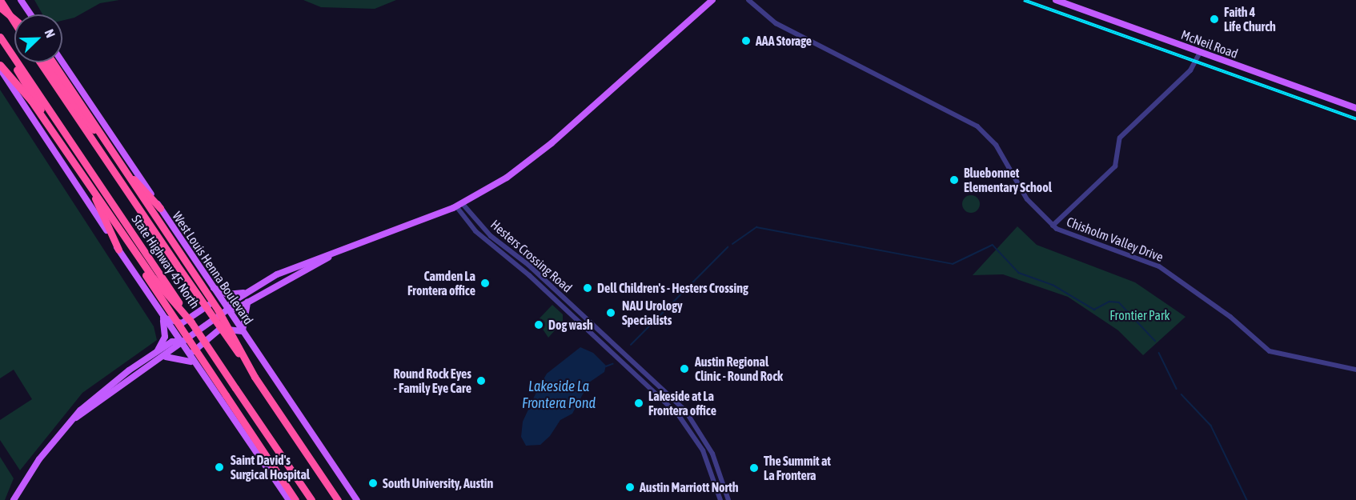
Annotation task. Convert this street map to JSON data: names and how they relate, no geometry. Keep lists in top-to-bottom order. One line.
{"streets":{"highway":["State Highway 45 North"],"main road":["McNeil Road","West Louis Henna Boulevard"],"street":["Chisholm Valley Drive","Hesters Crossing Road"]},"water":["Lakeside La Frontera Pond"],"parks":["Frontier Park"],"places":["Faith 4 Life Church","AAA Storage","Bluebonnet Elementary School","Camden La Frontera office","Dell Children's - Hesters Crossing","NAU Urology Specialists","Dog wash","Austin Regional Clinic - Round Rock","Round Rock Eyes - Family Eye Care","Lakeside at La Frontera office","Saint David's Surgical Hospital","The Summit at La Frontera","South University, Austin","Austin Marriott North"],"north":"top right"}
